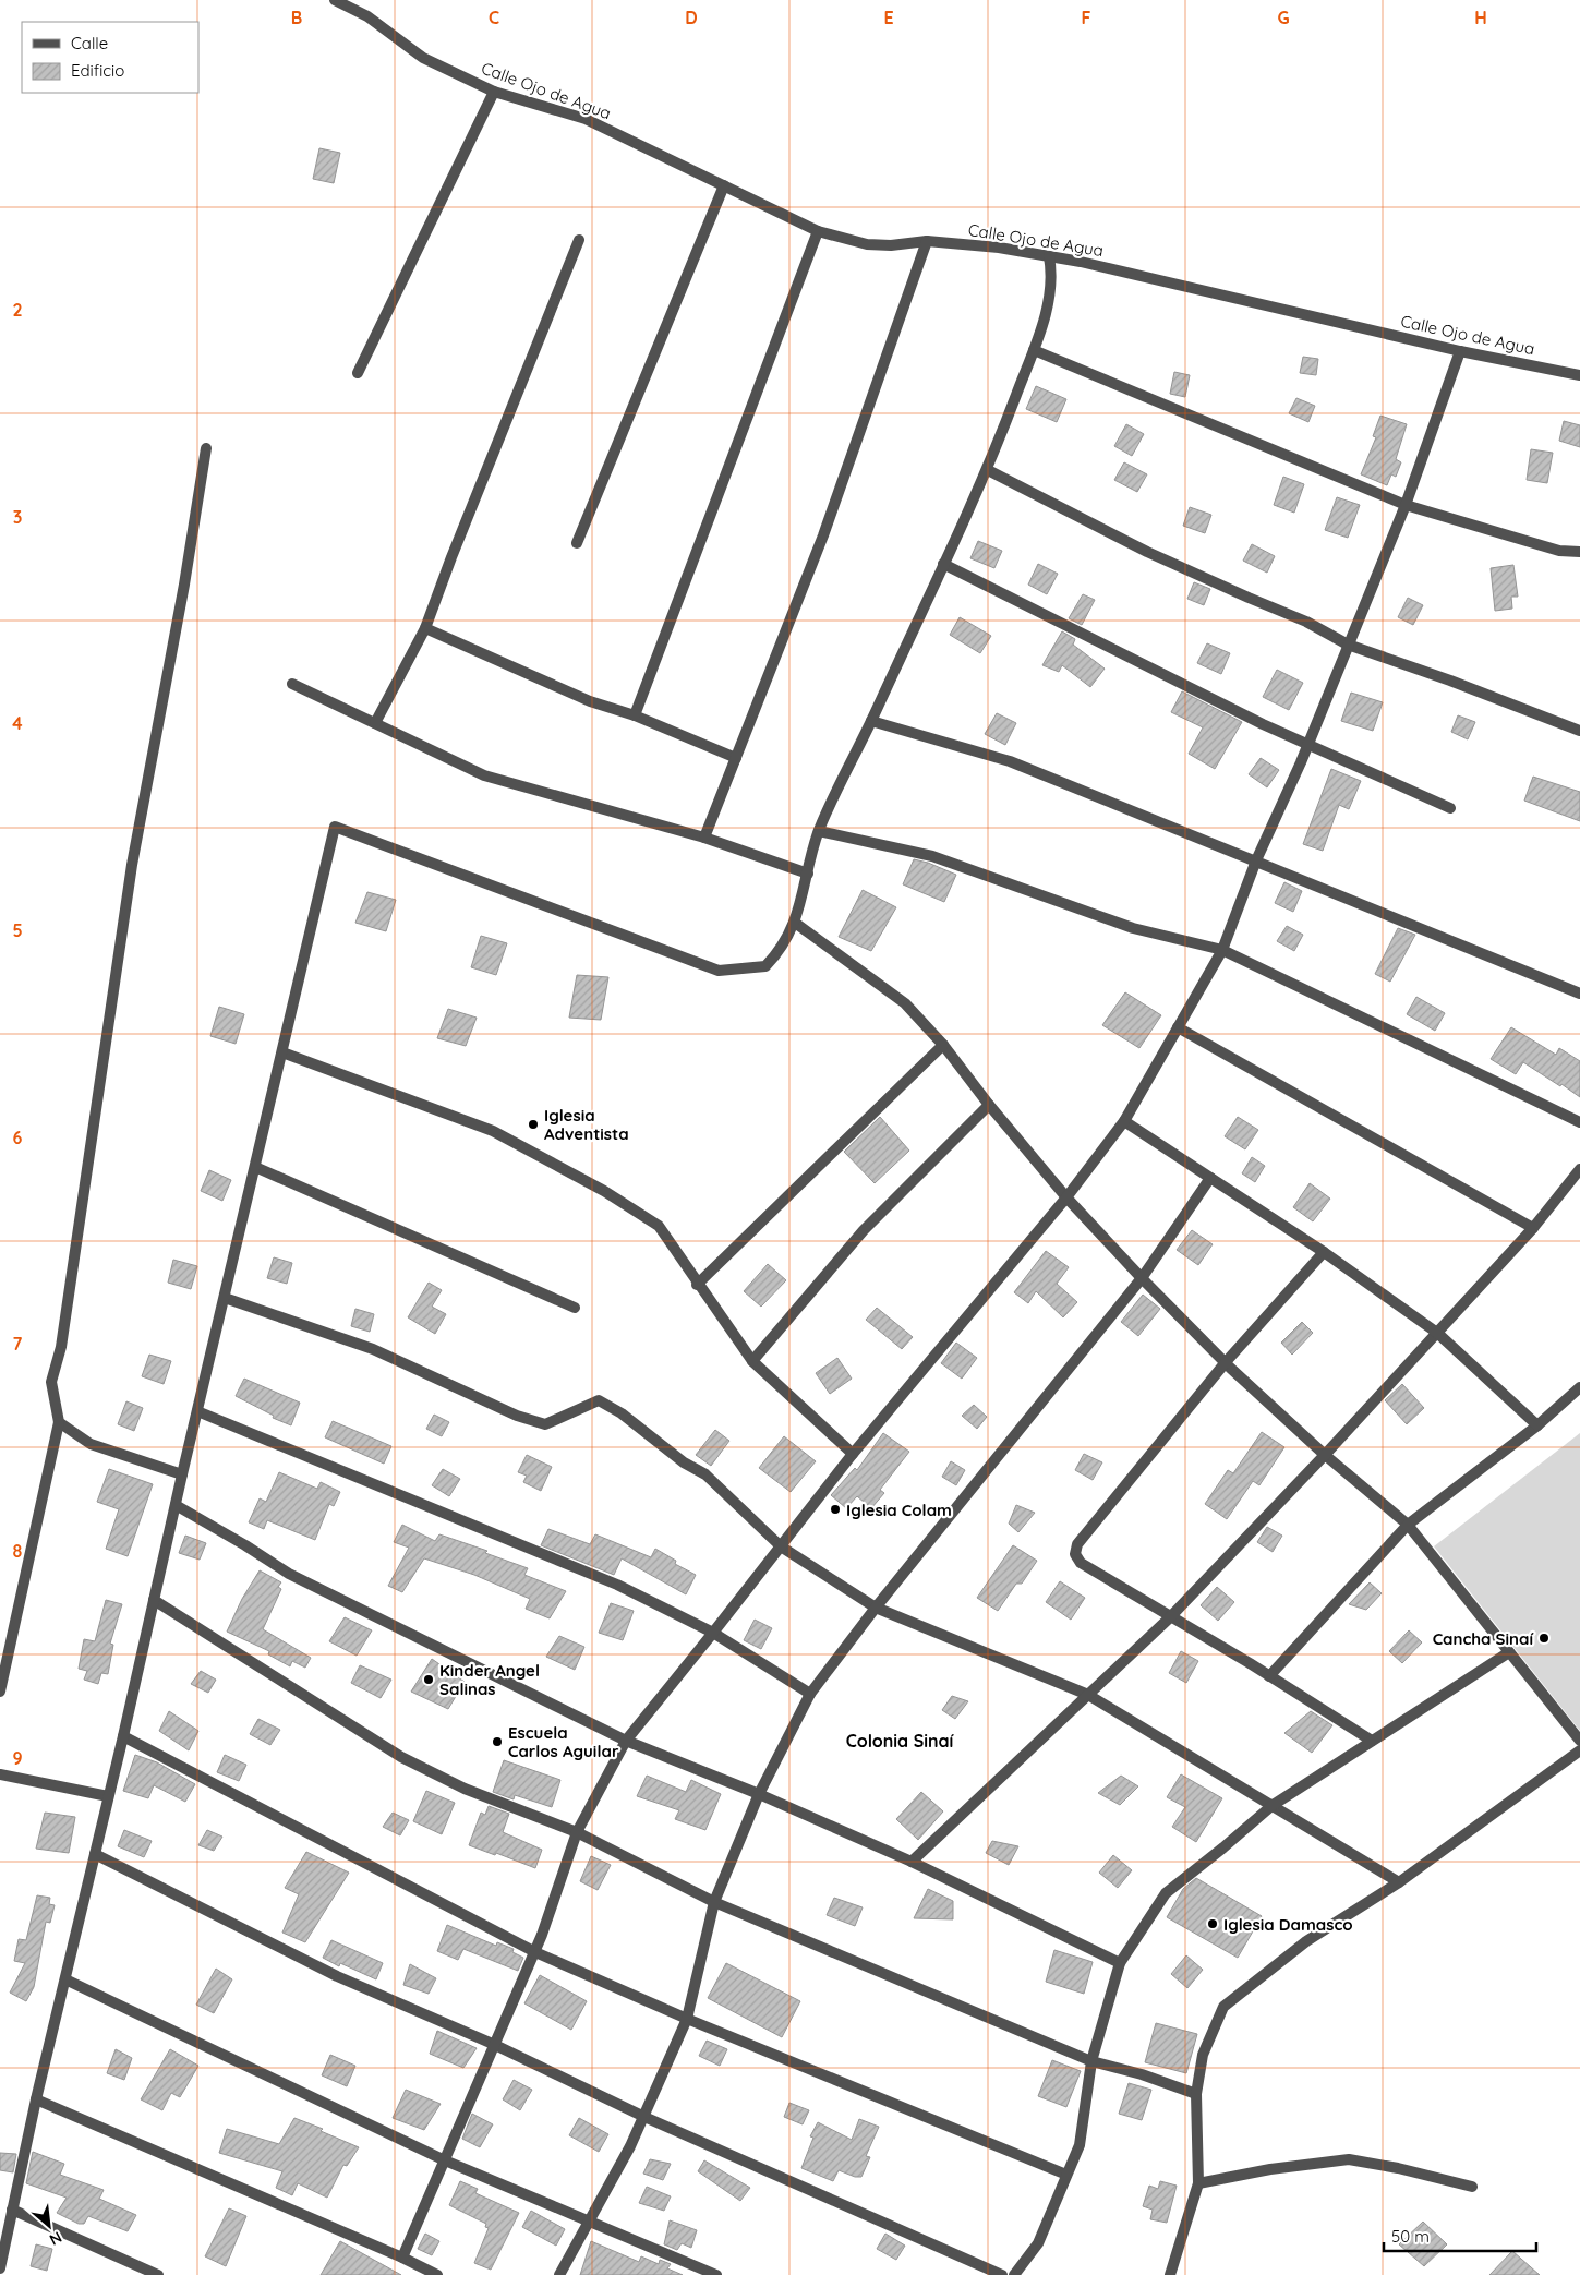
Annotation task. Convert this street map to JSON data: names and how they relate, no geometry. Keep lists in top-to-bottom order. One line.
{"streets":{"street":["Calle Ojo de Agua"]},"districts":["Colonia Sinaí"],"places":["Iglesia Adventista","Iglesia Colam","Cancha Sinaí","Kinder Angel Salinas","Escuela Carlos Aguilar","Iglesia Damasco"],"legend":["Calle","Edificio"],"scale_bar":"50 m","north":"bottom right","grid":{"columns":["B","C","D","E","F","G","H"],"rows":["2","3","4","5","6","7","8","9"]}}
